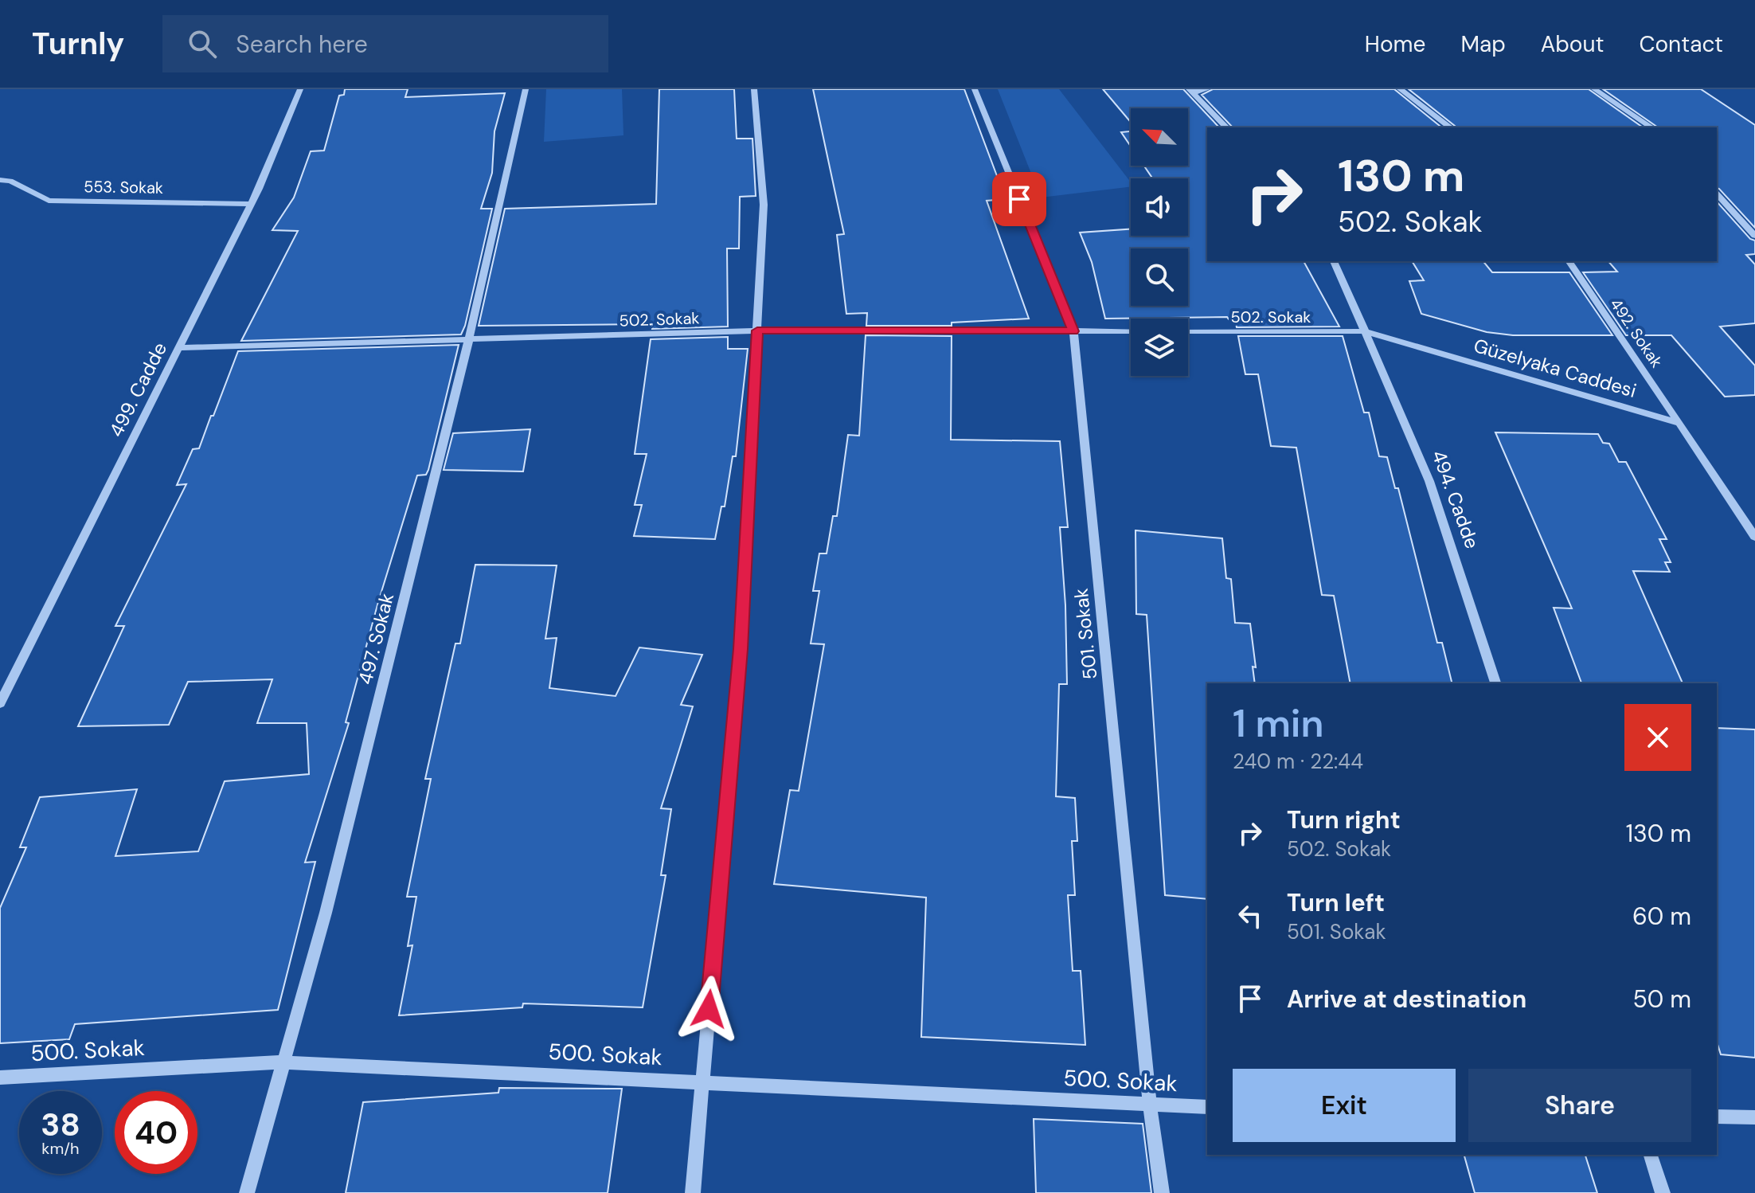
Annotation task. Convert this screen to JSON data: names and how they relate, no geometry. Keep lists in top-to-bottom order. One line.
{"streets":{"street":["553. Sokak","502. Sokak","492. Sokak","Güzelyaka Caddesi","499. Cadde","494. Cadde","501. Sokak","497. Sokak","500. Sokak"]},"crossings":[["553. Sokak","499. Cadde"],["502. Sokak","Güzelyaka Caddesi"],["502. Sokak","499. Cadde"],["502. Sokak","494. Cadde"],["502. Sokak","501. Sokak"],["502. Sokak","497. Sokak"],["492. Sokak","Güzelyaka Caddesi"],["Güzelyaka Caddesi","494. Cadde"],["501. Sokak","500. Sokak"],["497. Sokak","500. Sokak"]],"north":"top left","page":{"header":"Turnly","search":"Search here","nav":["Home","Map","About","Contact"],"turn":["130 m","502. Sokak"],"heading":["1 min","240 m · 22:44"],"list":[{"name":"Turn right","note":"502. Sokak","value":"130 m"},{"name":"Turn left","note":"501. Sokak","value":"60 m"},{"name":"Arrive at destination","value":"50 m"}],"buttons":["Exit","Share"],"speed":"38 km/h","limit":"40"}}
